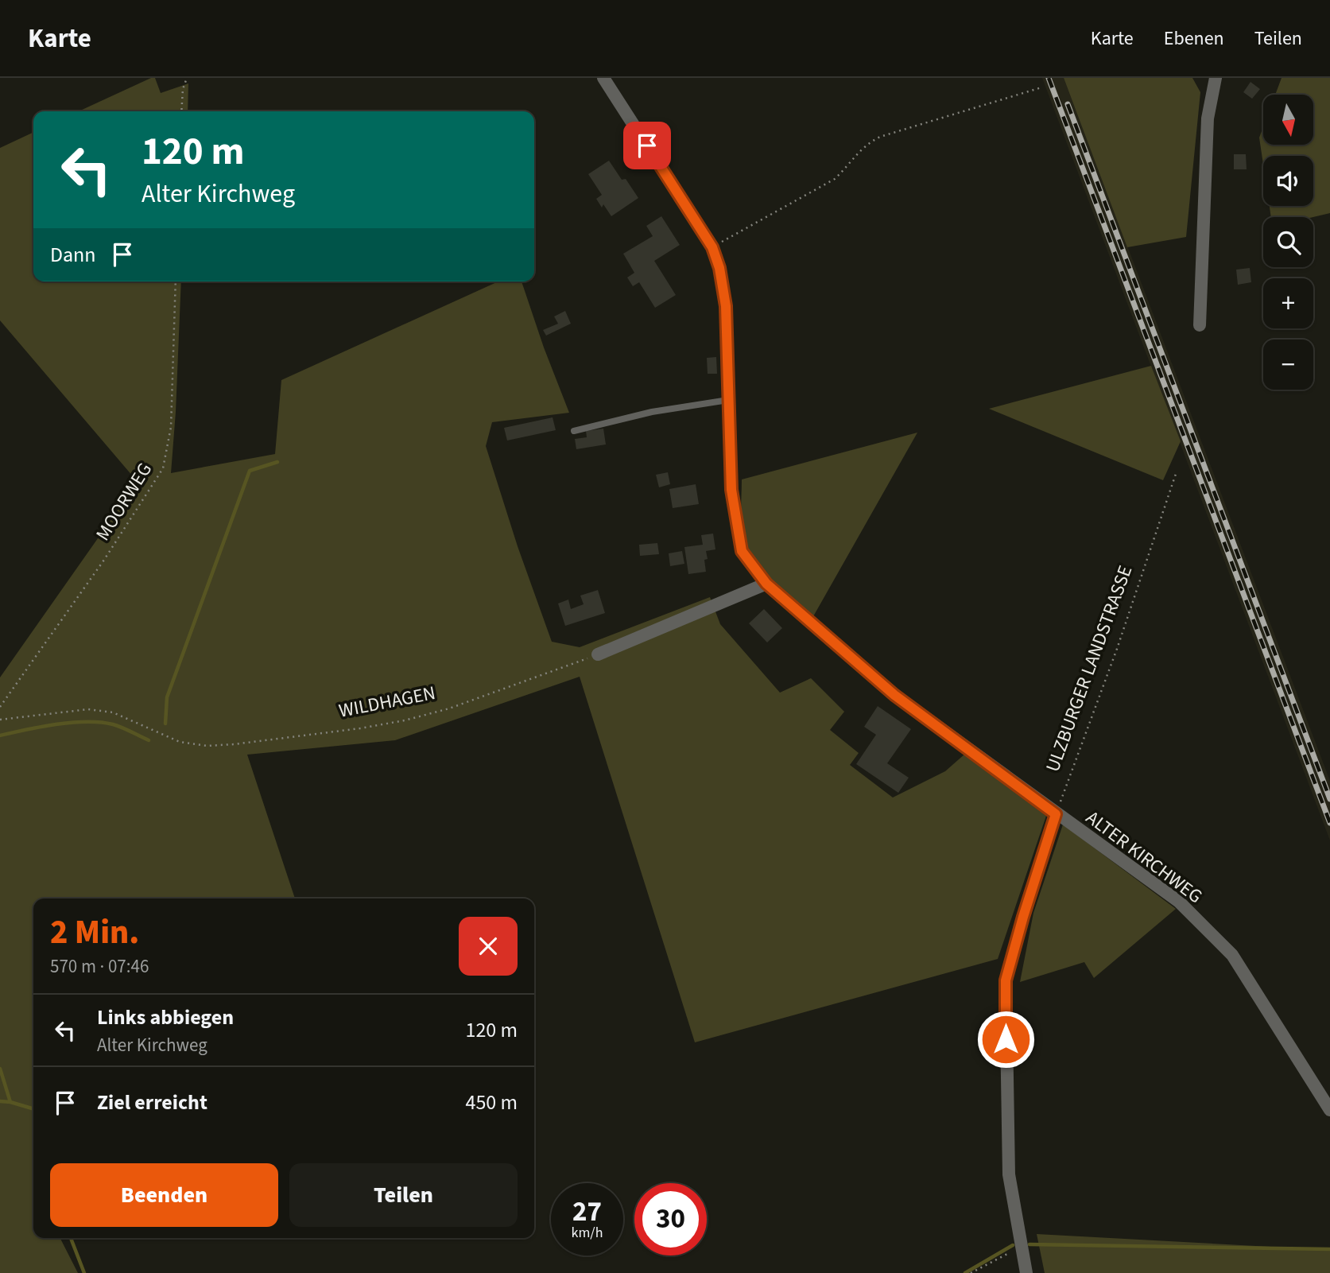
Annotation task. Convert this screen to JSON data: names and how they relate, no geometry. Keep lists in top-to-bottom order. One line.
{"streets":{"street":["ALTER KIRCHWEG"],"path":["MOORWEG","ULZBURGER LANDSTRASSE","WILDHAGEN"]},"crossings":[["ULZBURGER LANDSTRASSE","ALTER KIRCHWEG"]],"north":"bottom","page":{"header":"Karte","nav":["Karte","Ebenen","Teilen"],"map_buttons":["+","−"],"turn":["120 m","Alter Kirchweg"],"then":"Dann","heading":["2 Min.","570 m · 07:46"],"list":[{"name":"Links abbiegen","note":"Alter Kirchweg","value":"120 m"},{"name":"Ziel erreicht","value":"450 m"}],"buttons":["Beenden","Teilen"],"speed":"27 km/h","limit":"30"}}
